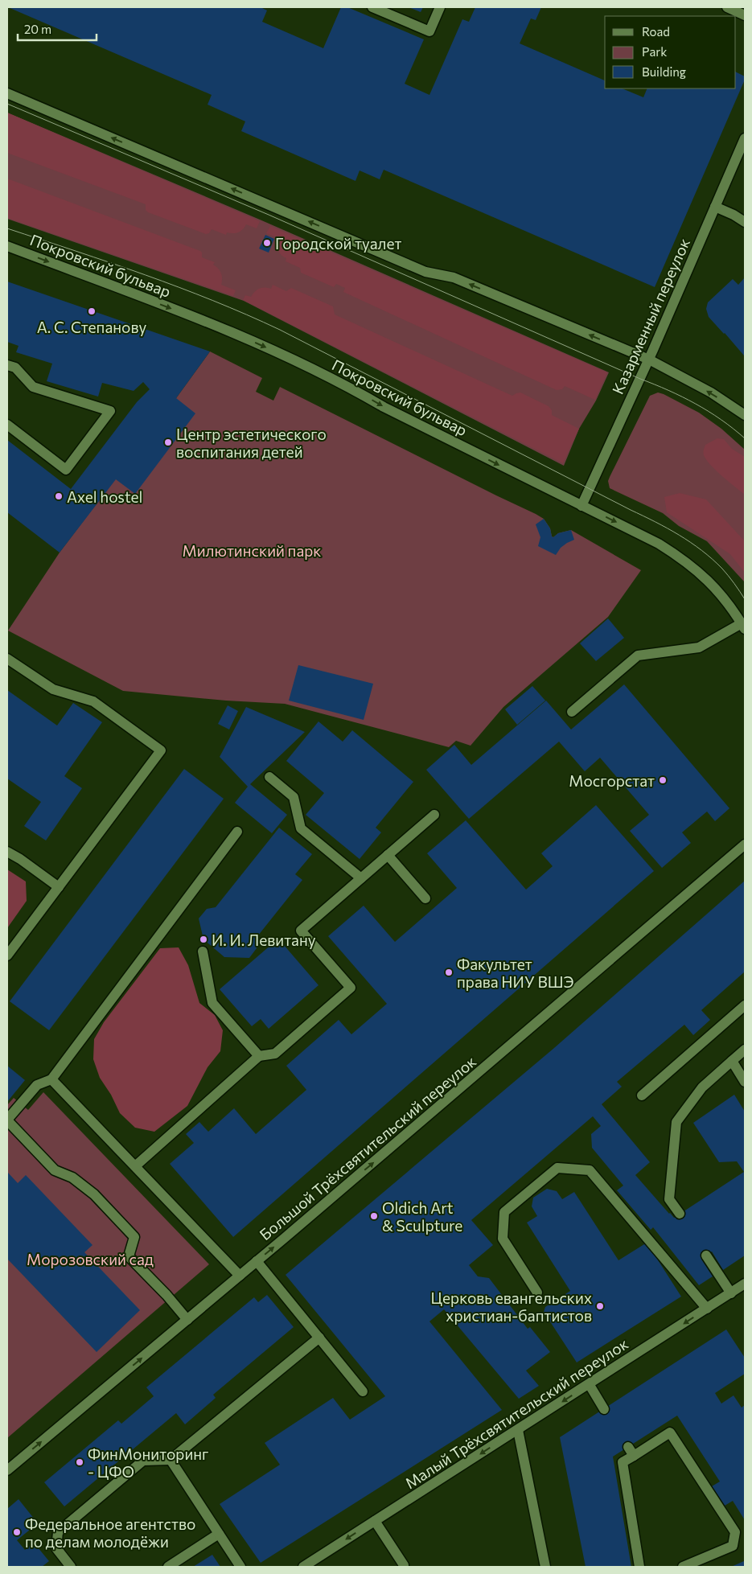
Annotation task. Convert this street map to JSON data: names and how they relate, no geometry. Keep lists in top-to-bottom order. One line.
{"streets":{"street":["Покровский бульвар","Казарменный переулок","Большой Трёхсвятительский переулок","Малый Трёхсвятительский переулок"]},"crossings":[["Покровский бульвар","Казарменный переулок"]],"one_way":["Покровский бульвар","Большой Трёхсвятительский переулок","Малый Трёхсвятительский переулок"],"parks":["Милютинский парк","Морозовский сад"],"places":["Городской туалет","А. С. Степанову","Центр эстетического воспитания детей","Axel hostel","Мосгорстат","И. И. Левитану","Факультет права НИУ ВШЭ","Oldich Art & Sculpture","Церковь евангельских христиан-баптистов","ФинМониторинг - ЦФО","Федеральное агентство по делам молодёжи"],"legend":["Road","Park","Building"],"scale_bar":"20 m"}
